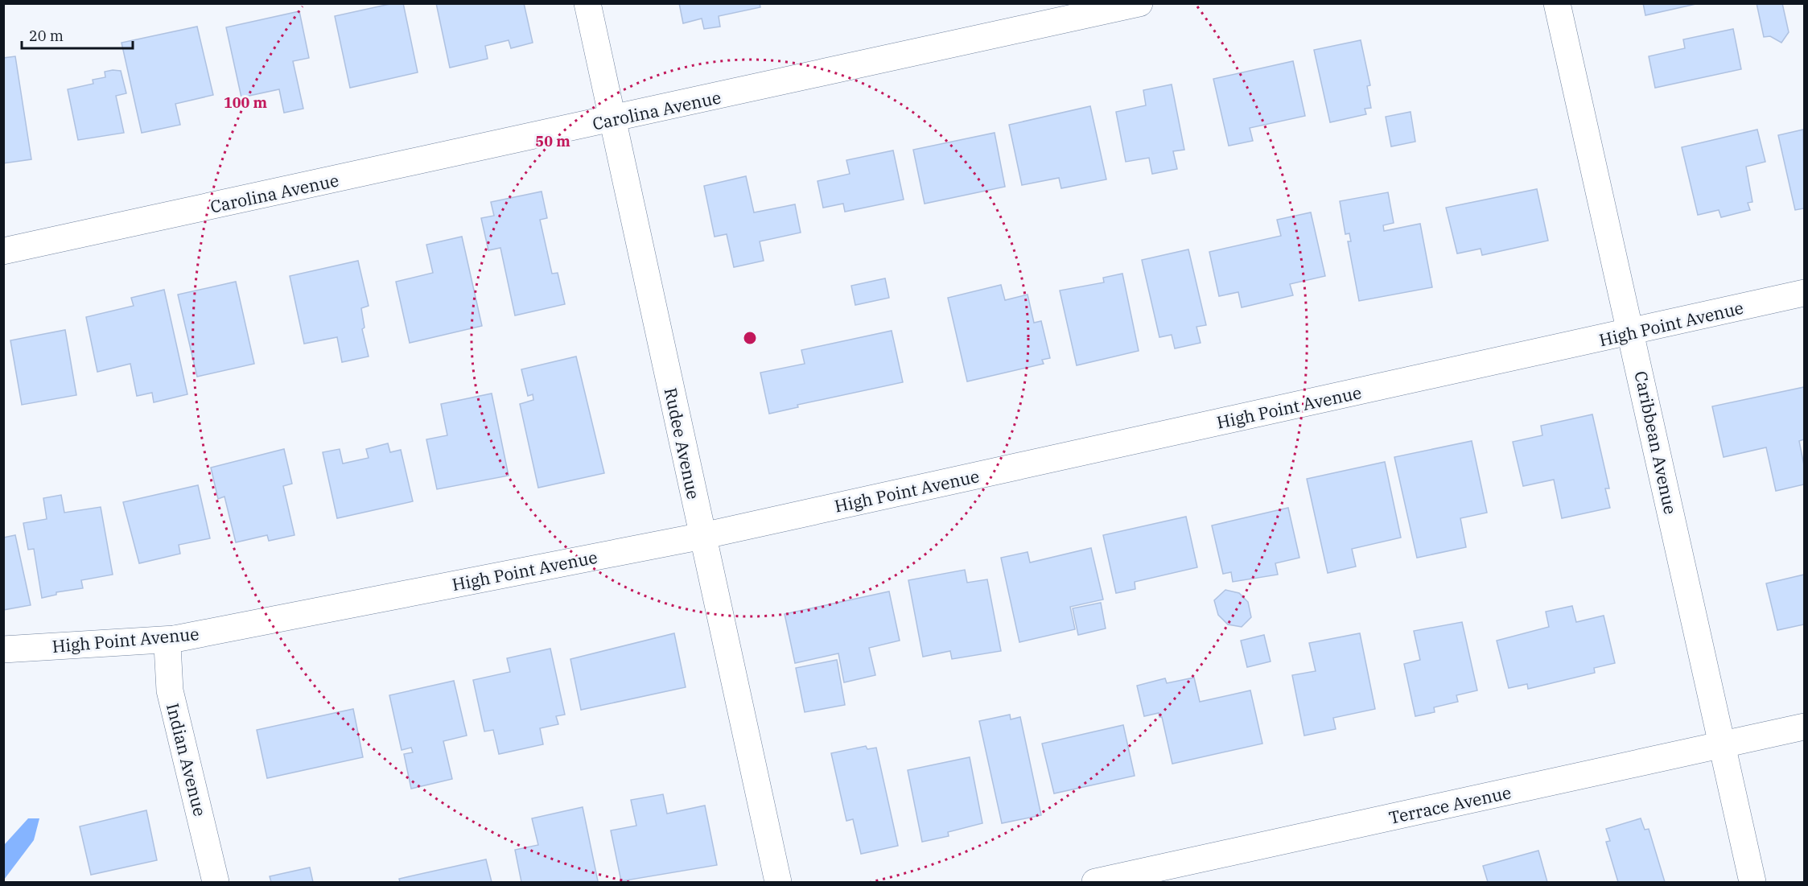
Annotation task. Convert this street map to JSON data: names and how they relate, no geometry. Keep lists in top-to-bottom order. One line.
{"streets":{"street":["Carolina Avenue","High Point Avenue","Caribbean Avenue","Rudee Avenue","Indian Avenue","Terrace Avenue"]},"crossings":[["Carolina Avenue","Rudee Avenue"],["High Point Avenue","Caribbean Avenue"],["High Point Avenue","Rudee Avenue"],["High Point Avenue","Indian Avenue"],["Caribbean Avenue","Terrace Avenue"]],"scale_bar":"20 m","rings":["100 m","50 m"]}
